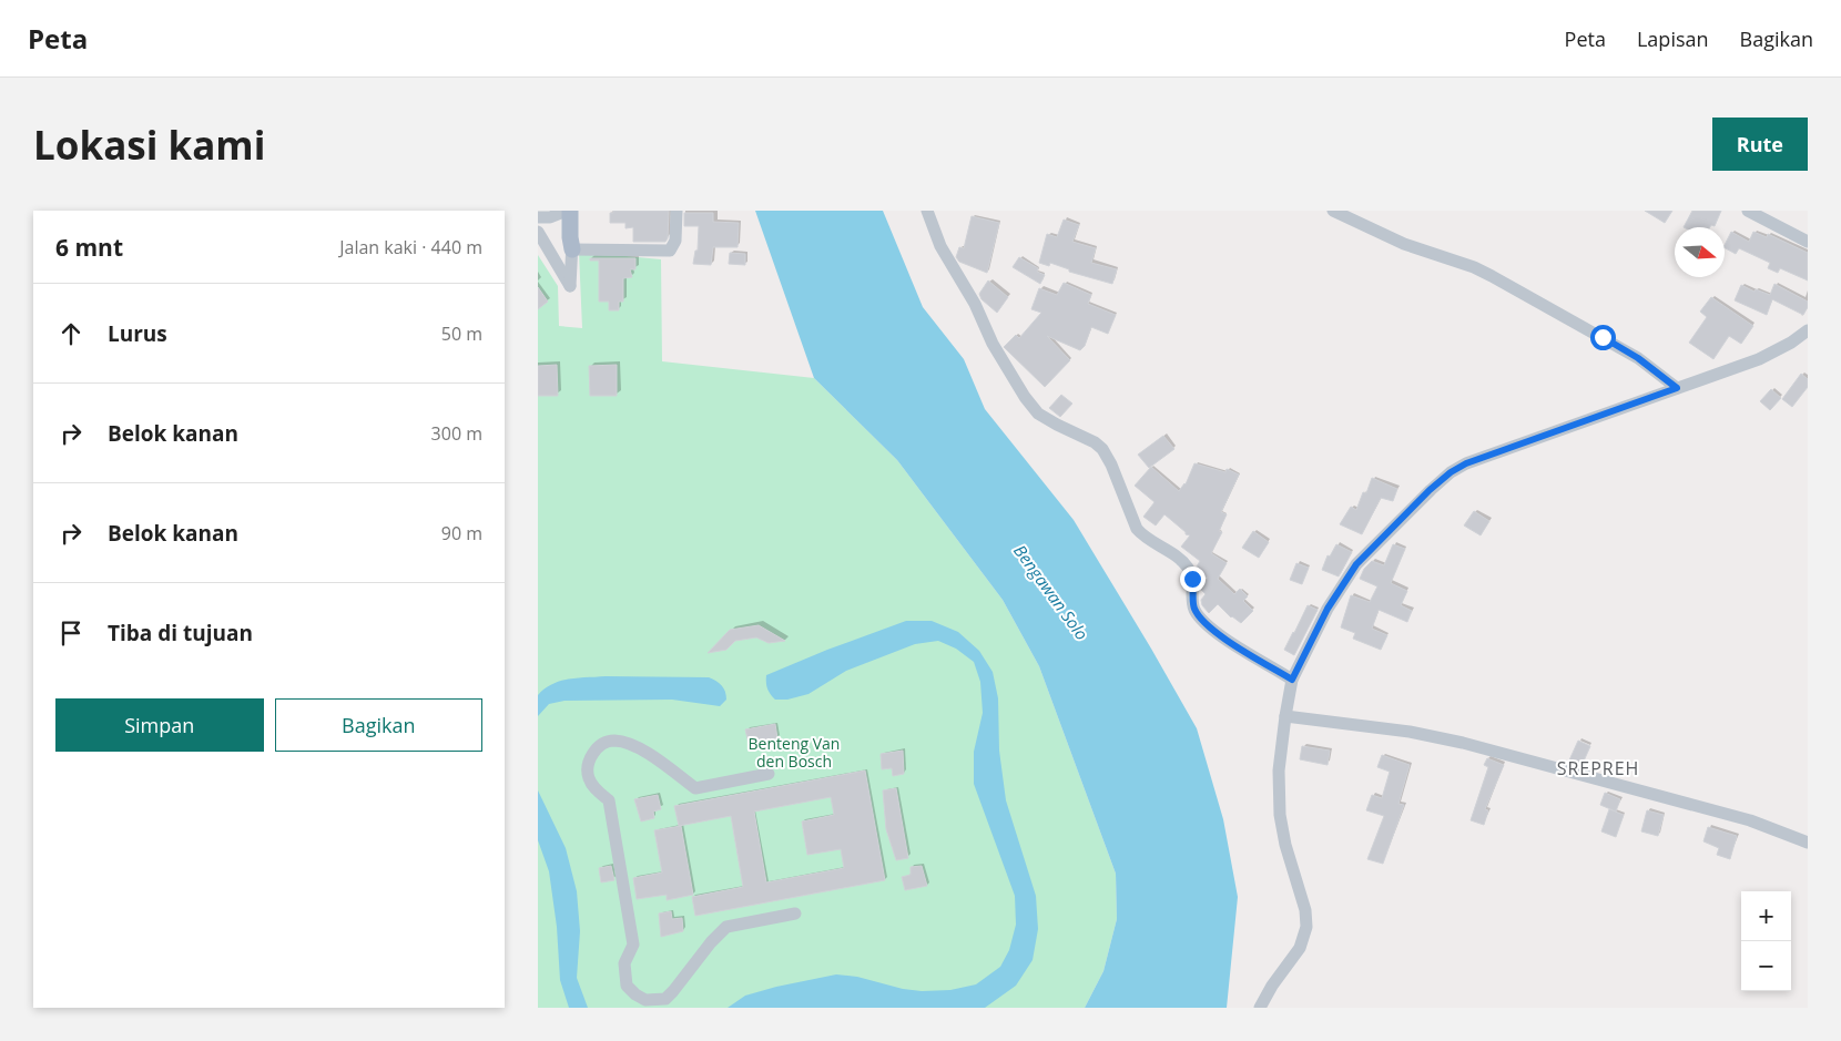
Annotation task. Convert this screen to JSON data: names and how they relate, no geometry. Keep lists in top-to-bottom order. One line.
{"districts":["SREPREH"],"water":["Bengawan Solo"],"parks":["Benteng Van den Bosch"],"north":"right","page":{"header":"Peta","nav":["Peta","Lapisan","Bagikan"],"buttons":["Rute",["Simpan","Bagikan"]],"title":"Lokasi kami","heading":["6 mnt","Jalan kaki · 440 m"],"list":[["Lurus","50 m"],["Belok kanan","300 m"],["Belok kanan","90 m"],"Tiba di tujuan"],"map_buttons":["+","−"]}}
